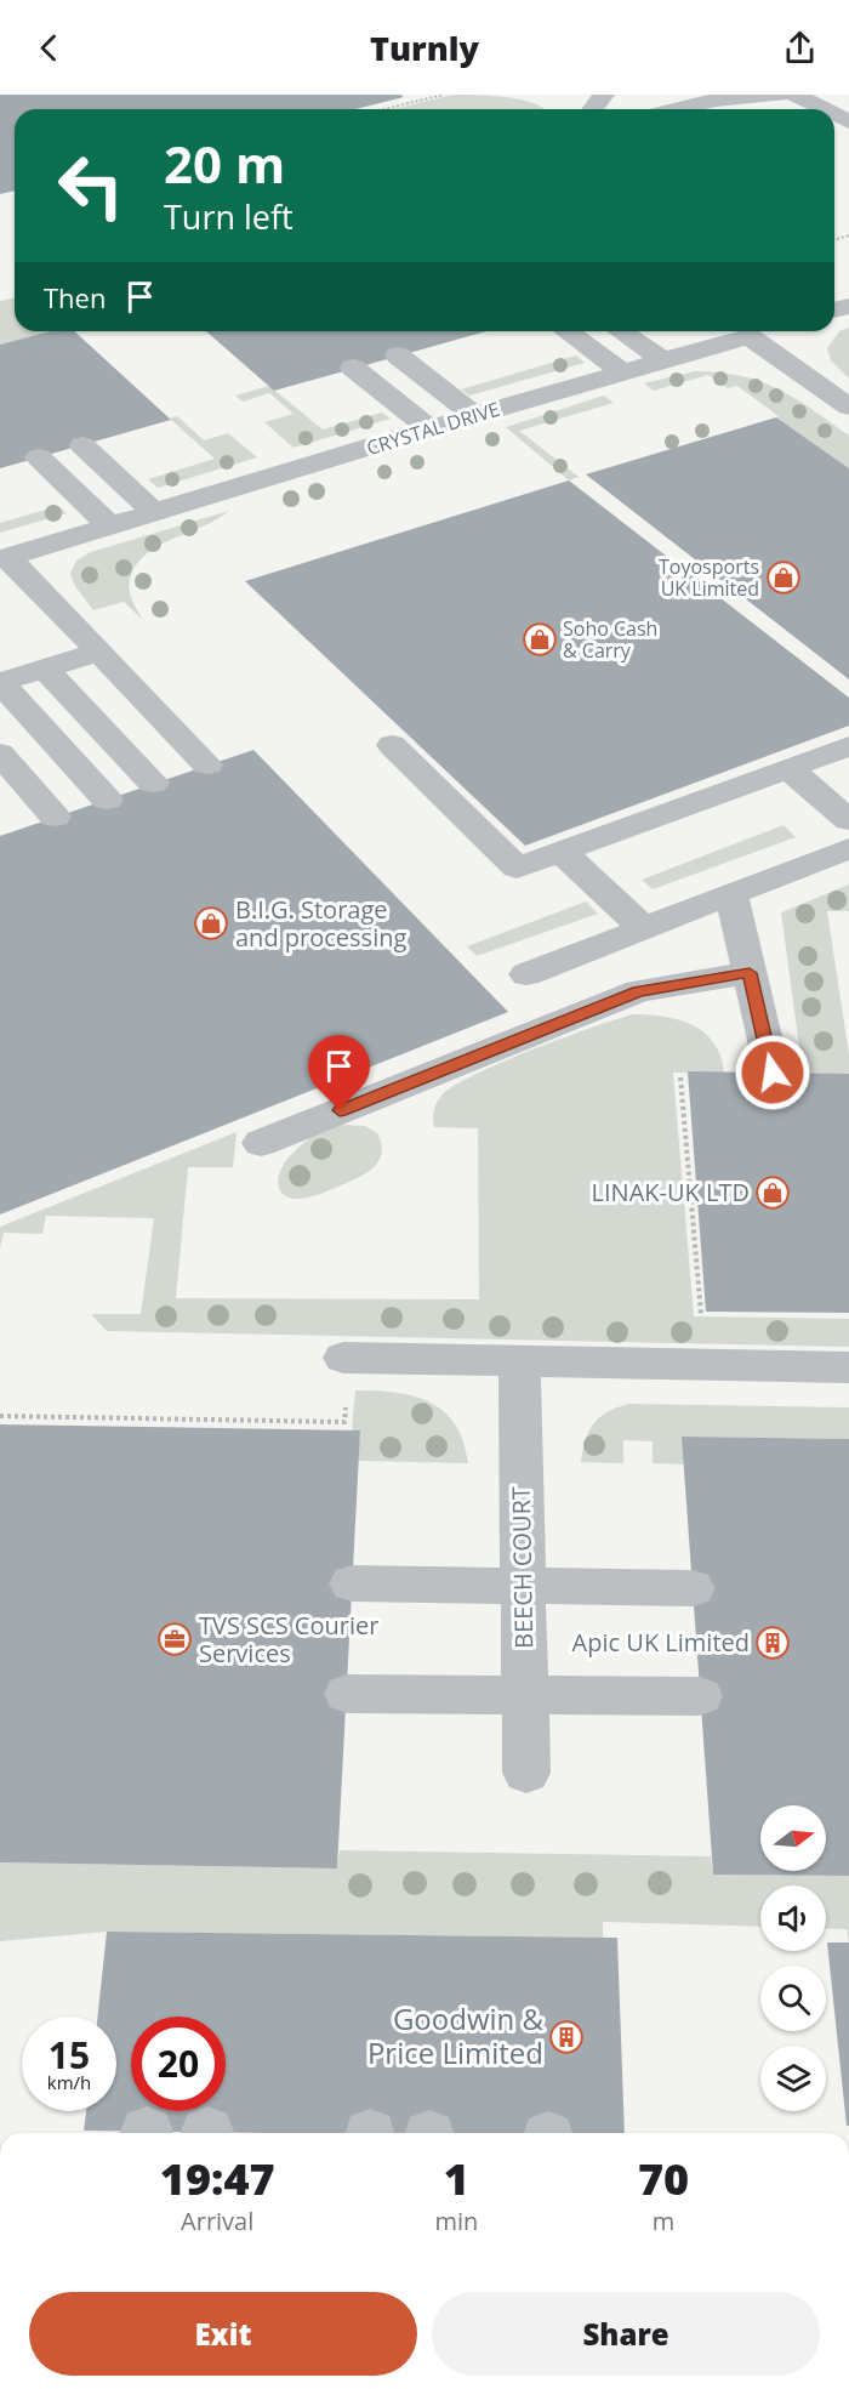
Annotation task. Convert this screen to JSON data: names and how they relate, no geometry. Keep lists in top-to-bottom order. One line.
{"streets":{"street":["CRYSTAL DRIVE","BEECH COURT"]},"places":{"shop":["Toyosports UK Limited","Soho Cash & Carry","B.I.G. Storage and processing","LINAK-UK LTD"],"office":["TVS SCS Courier Services"],"building":["Apic UK Limited","Goodwin & Price Limited"]},"north":"right","page":{"header":"Turnly","turn":["20 m","Turn left"],"then":"Then","speed":"15 km/h","limit":"20","eta":["19:47","Arrival","1","min","70","m"],"buttons":["Exit","Share"]}}
